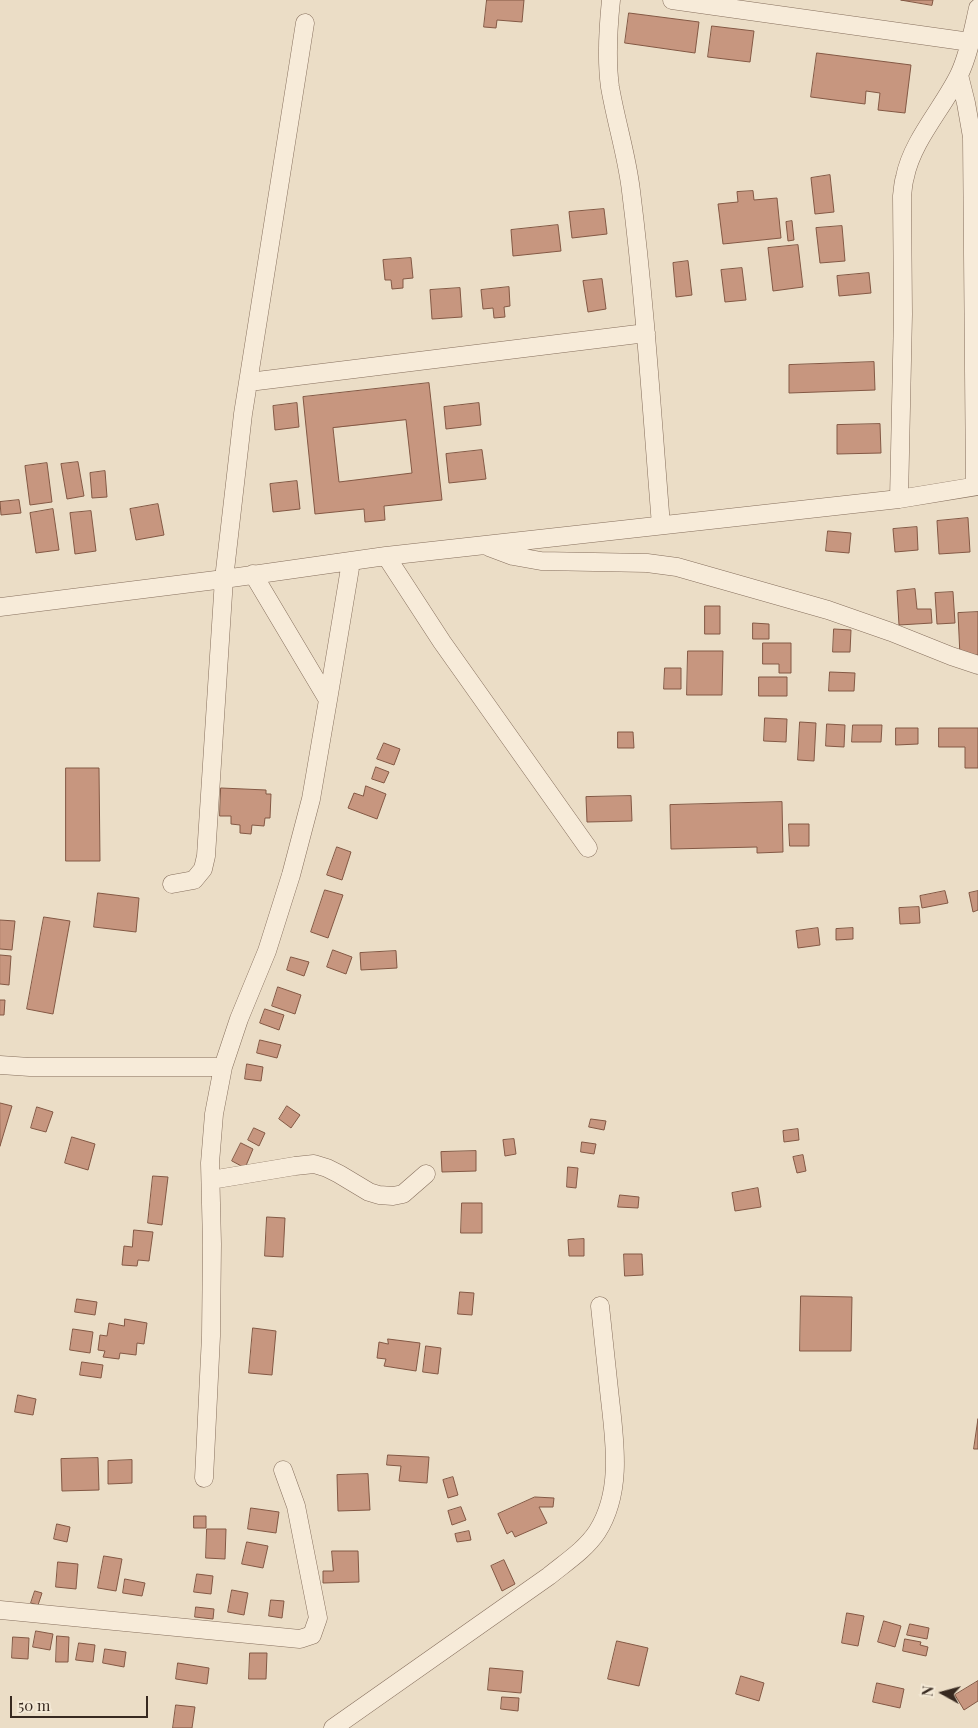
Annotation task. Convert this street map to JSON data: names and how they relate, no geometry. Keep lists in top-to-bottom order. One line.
{"scale_bar":"50 m","north":"left"}
